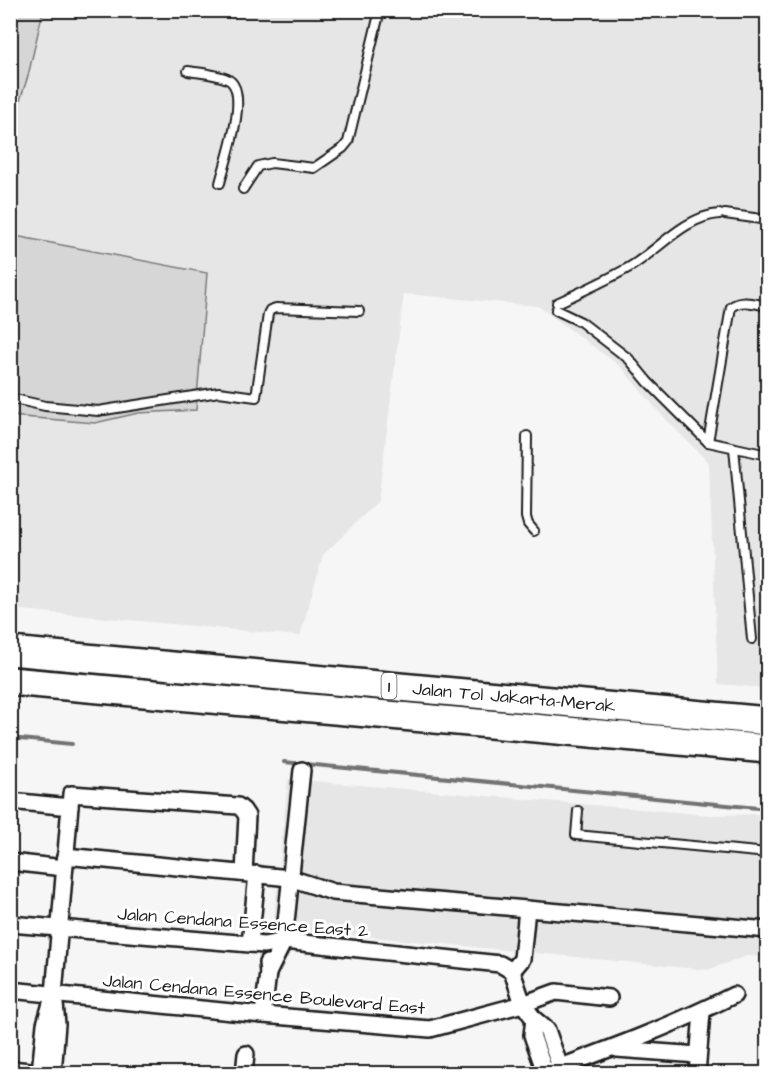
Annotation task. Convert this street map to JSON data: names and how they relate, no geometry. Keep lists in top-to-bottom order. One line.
{"streets":{"highway":["1","Jalan Tol Jakarta–Merak"],"street":["Jalan Cendana Essence East 2","Jalan Cendana Essence Boulevard East"]}}
